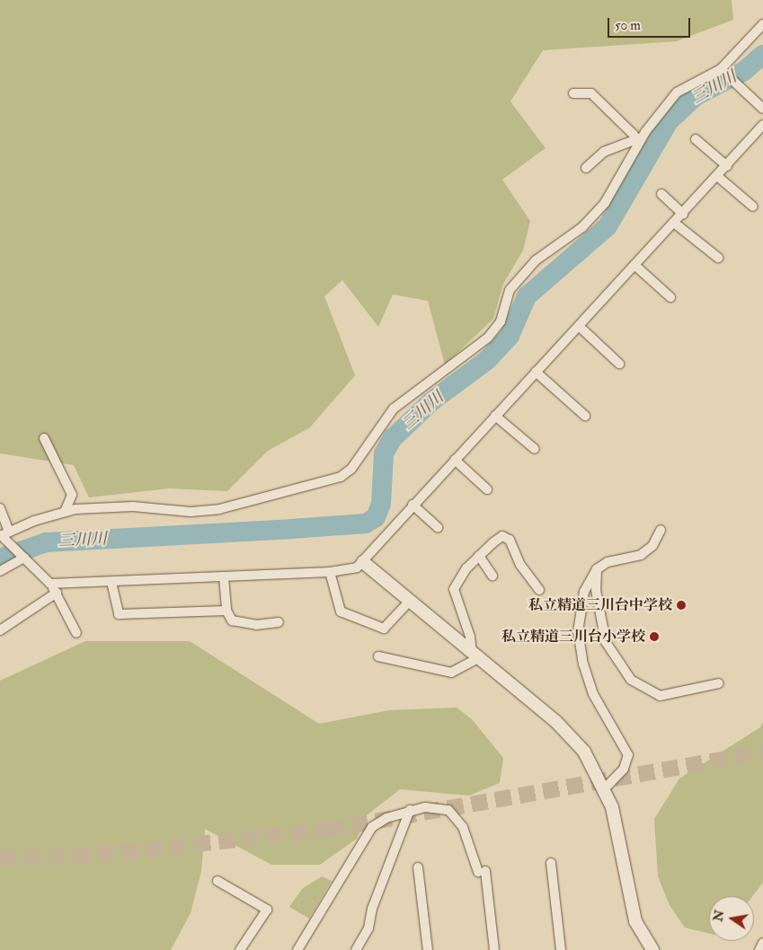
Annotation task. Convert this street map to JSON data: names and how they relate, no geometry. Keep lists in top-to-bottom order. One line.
{"water":["三川川"],"places":["私立精道三川台中学校","私立精道三川台小学校"],"scale_bar":"50 m","north":"left"}
